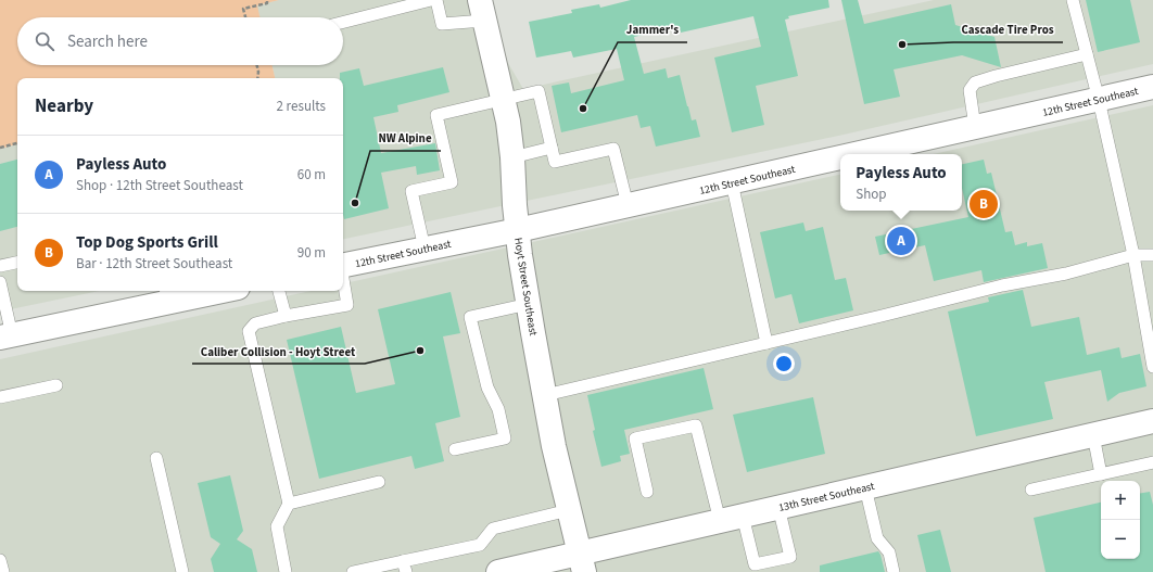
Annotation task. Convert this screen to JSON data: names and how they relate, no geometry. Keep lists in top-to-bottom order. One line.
{"streets":{"main road":["12th Street Southeast","Hoyt Street Southeast","13th Street Southeast"]},"crossings":[["12th Street Southeast","Hoyt Street Southeast"],["Hoyt Street Southeast","13th Street Southeast"]],"places":["Cascade Tire Pros","Jammer's","NW Alpine","Caliber Collision - Hoyt Street"],"page":{"search":"Search here","heading":["Nearby","2 results"],"list":[{"mark":"A","name":"Payless Auto","note":"Shop · 12th Street Southeast","value":"60 m"},{"mark":"B","name":"Top Dog Sports Grill","note":"Bar · 12th Street Southeast","value":"90 m"}],"popup":["Payless Auto","Shop"],"pins":["B","A"],"map_buttons":["+","−"]}}
